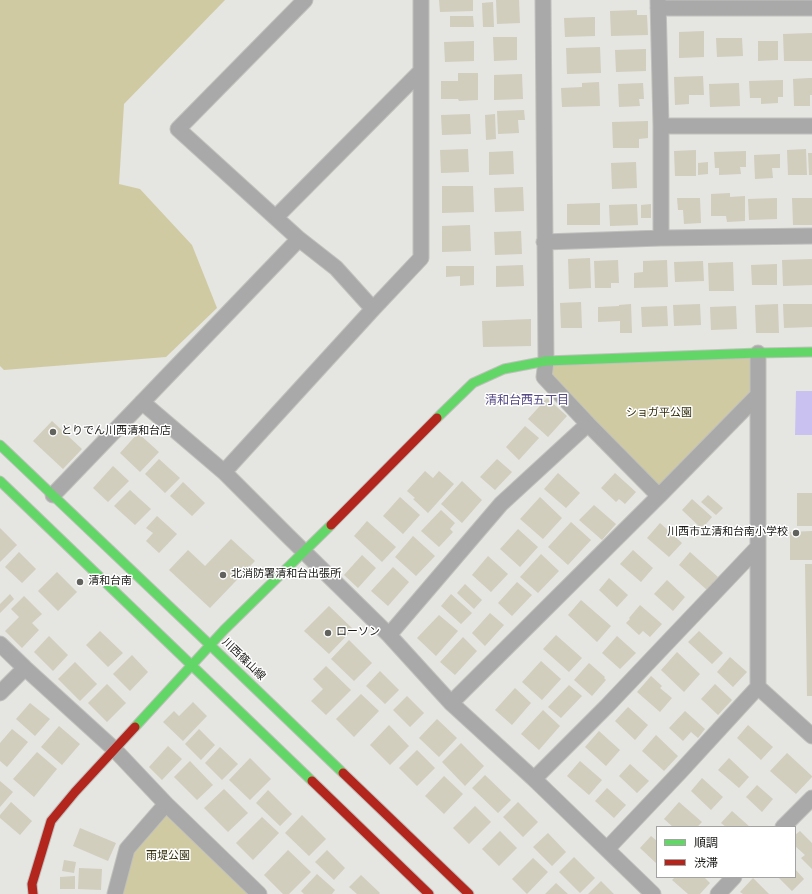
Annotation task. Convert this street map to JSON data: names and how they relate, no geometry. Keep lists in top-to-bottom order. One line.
{"streets":{"main road":["川西篠山線"]},"districts":["清和台西五丁目"],"parks":["ショガ平公園","雨堤公園"],"places":["とりでん川西清和台店","川西市立清和台南小学校","北消防署清和台出張所","清和台南","ローソン"],"legend":["順調","渋滞"]}
